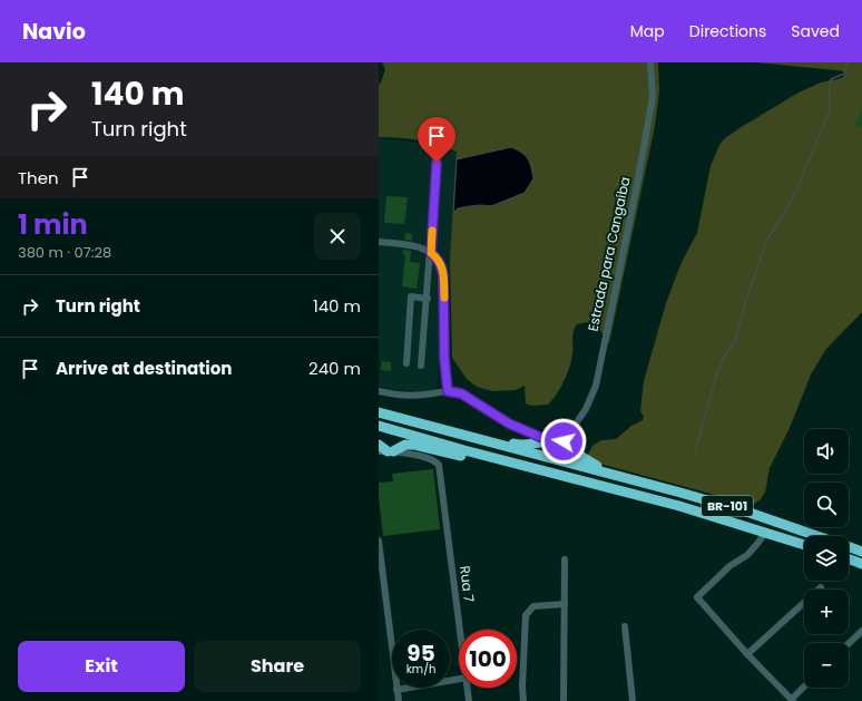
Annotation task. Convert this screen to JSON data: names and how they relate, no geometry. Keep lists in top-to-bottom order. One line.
{"streets":{"highway":["BR-101"],"street":["Estrada para Cangaíba","Rua 7"]},"page":{"header":"Navio","nav":["Map","Directions","Saved"],"turn":["140 m","Turn right"],"then":"Then","heading":["1 min","380 m · 07:28"],"list":[{"name":"Turn right","value":"140 m"},{"name":"Arrive at destination","value":"240 m"}],"map_buttons":["+","−"],"speed":"95 km/h","limit":"100","buttons":["Exit","Share"]}}
